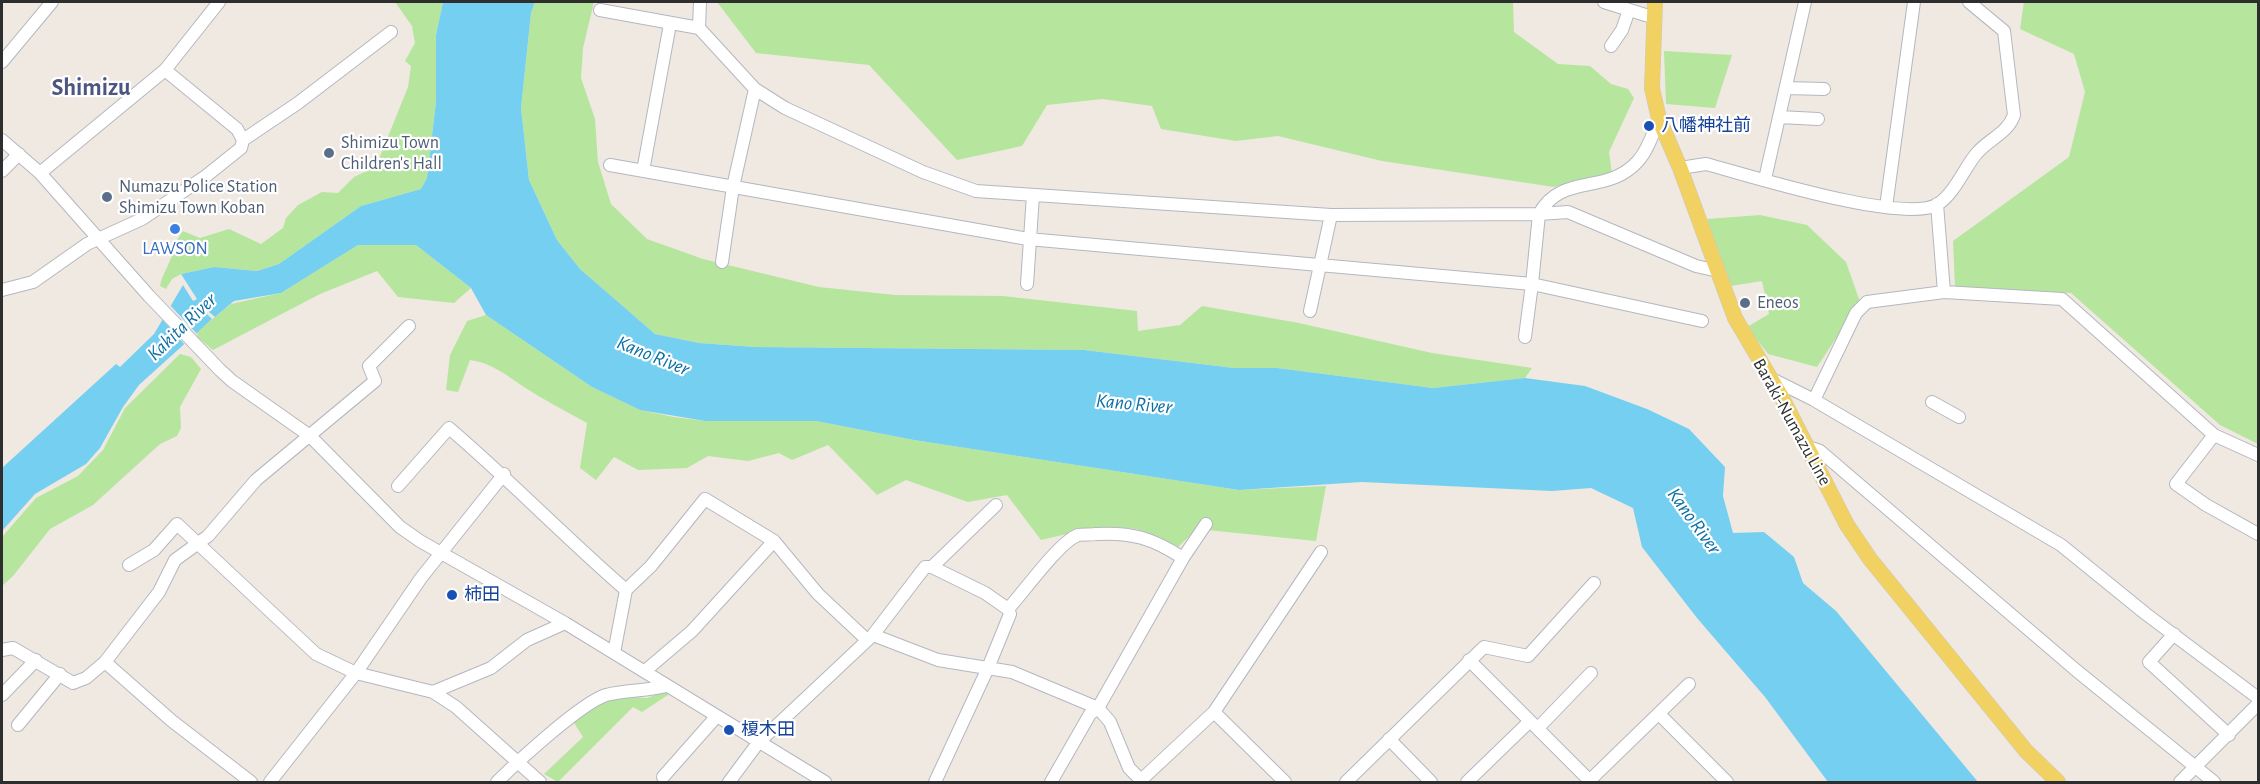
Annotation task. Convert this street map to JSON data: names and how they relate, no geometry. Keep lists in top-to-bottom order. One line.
{"streets":{"main road":["Baraki-Numazu Line"]},"districts":["Shimizu"],"water":["Kakita River","Kano River"],"places":["八幡神社前","Shimizu Town Children's Hall","Numazu Police Station Shimizu Town Koban","LAWSON","Eneos","柿田","榎木田"]}
